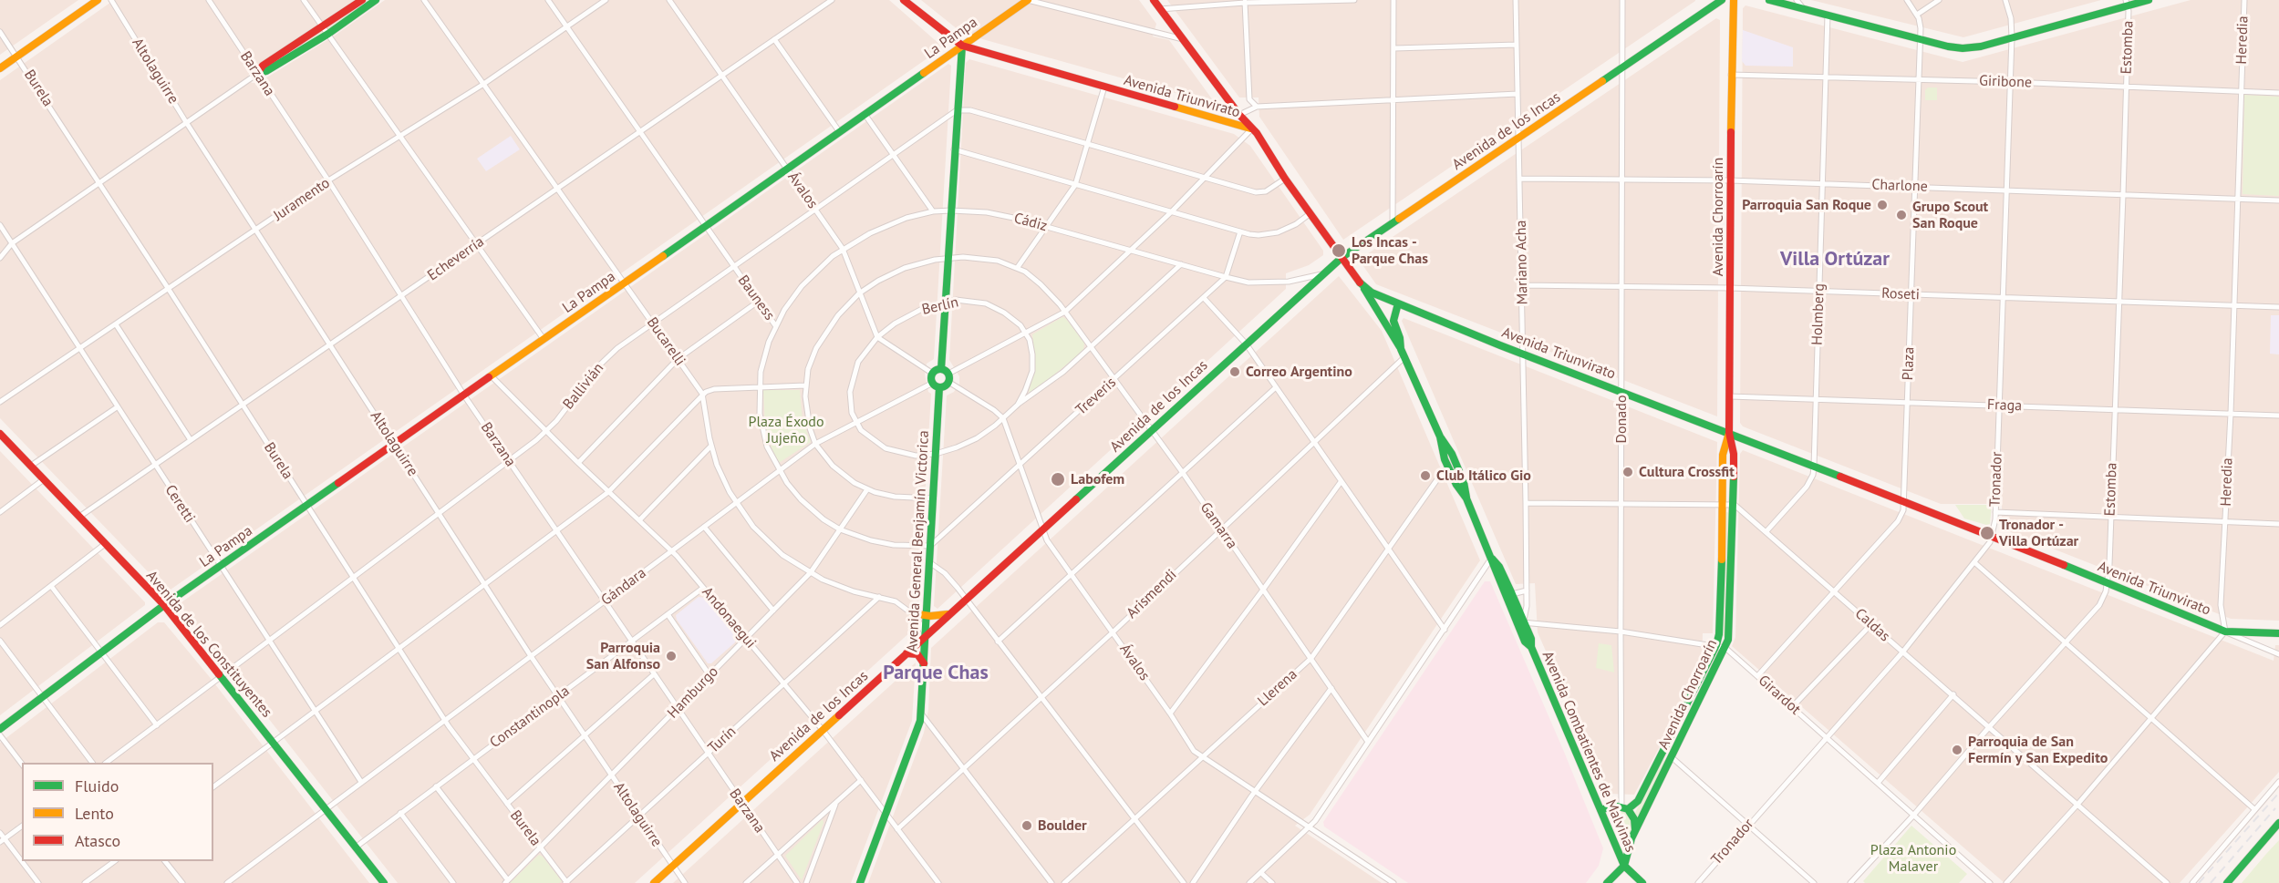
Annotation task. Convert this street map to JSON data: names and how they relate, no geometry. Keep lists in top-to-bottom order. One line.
{"streets":{"main road":["La Pampa","Avenida Triunvirato","Avenida de los Incas","Avenida Chorroarín","Avenida General Benjamín Victorica","Avenida de los Constituyentes","Avenida Combatientes de Malvinas"],"street":["Heredia","Estomba","Altolaguirre","Barzana","Giribone","Burela","Charlone","Ávalos","Juramento","Cádiz","Echeverría","Mariano Acha","Roseti","Bauness","Berlín","Holmberg","Bucarelli","Plaza","Ballivián","Treveris","Fraga","Donado","Tronador","Ceretti","Gamarra","Gándara","Arismendi","Andonaegui","Caldas","Llerena","Hamburgo","Girardot","Constantinopla","Turín"]},"crossings":[["La Pampa","Altolaguirre"],["La Pampa","Barzana"],["La Pampa","Burela"],["La Pampa","Avenida Triunvirato"],["La Pampa","Ávalos"],["La Pampa","Bauness"],["La Pampa","Bucarelli"],["La Pampa","Ceretti"],["La Pampa","Andonaegui"],["La Pampa","Avenida de los Constituyentes"],["Heredia","Giribone"],["Heredia","Avenida Triunvirato"],["Heredia","Charlone"],["Heredia","Roseti"],["Heredia","Fraga"],["Estomba","Giribone"],["Estomba","Avenida Triunvirato"],["Estomba","Charlone"],["Estomba","Roseti"],["Estomba","Fraga"],["Estomba","Caldas"],["Estomba","Girardot"],["Altolaguirre","Avenida de los Incas"],["Altolaguirre","Juramento"],["Altolaguirre","Echeverría"],["Altolaguirre","Ballivián"],["Altolaguirre","Gándara"],["Altolaguirre","Hamburgo"],["Altolaguirre","Constantinopla"],["Altolaguirre","Turín"],["Barzana","Avenida de los Incas"],["Barzana","Juramento"],["Barzana","Echeverría"],["Barzana","Ballivián"],["Barzana","Gándara"],["Barzana","Hamburgo"],["Barzana","Constantinopla"],["Barzana","Turín"],["Giribone","Avenida Chorroarín"],["Giribone","Holmberg"],["Giribone","Plaza"],["Giribone","Tronador"],["Burela","Juramento"],["Burela","Echeverría"],["Burela","Ballivián"],["Burela","Gándara"],["Burela","Hamburgo"],["Burela","Constantinopla"],["Burela","Turín"],["Avenida Triunvirato","Avenida de los Incas"],["Avenida Triunvirato","Avenida Chorroarín"],["Avenida Triunvirato","Mariano Acha"],["Avenida Triunvirato","Holmberg"],["Avenida Triunvirato","Plaza"],["Avenida Triunvirato","Donado"],["Avenida Triunvirato","Tronador"],["Avenida Triunvirato","Avenida Combatientes de Malvinas"],["Avenida de los Incas","Ávalos"],["Avenida de los Incas","Cádiz"],["Avenida de los Incas","Mariano Acha"],["Avenida de los Incas","Bucarelli"],["Avenida de los Incas","Donado"],["Avenida de los Incas","Gamarra"],["Avenida de los Incas","Avenida General Benjamín Victorica"],["Avenida de los Incas","Andonaegui"],["Charlone","Avenida Chorroarín"],["Charlone","Mariano Acha"],["Charlone","Holmberg"],["Charlone","Plaza"],["Charlone","Donado"],["Charlone","Tronador"],["Ávalos","Cádiz"],["Ávalos","Echeverría"],["Ávalos","Berlín"],["Ávalos","Ballivián"],["Ávalos","Treveris"],["Ávalos","Arismendi"],["Ávalos","Llerena"],["Juramento","Bauness"],["Juramento","Bucarelli"],["Juramento","Ceretti"],["Avenida Chorroarín","Roseti"],["Avenida Chorroarín","Fraga"],["Avenida Chorroarín","Donado"],["Avenida Chorroarín","Caldas"],["Avenida Chorroarín","Girardot"],["Avenida Chorroarín","Avenida Combatientes de Malvinas"],["Cádiz","Bauness"],["Cádiz","Treveris"],["Echeverría","Bauness"],["Echeverría","Bucarelli"],["Echeverría","Ceretti"],["Echeverría","Avenida de los Constituyentes"],["Mariano Acha","Roseti"],["Mariano Acha","Girardot"],["Mariano Acha","Avenida Combatientes de Malvinas"],["Roseti","Holmberg"],["Roseti","Plaza"],["Roseti","Donado"],["Roseti","Tronador"],["Bauness","Ballivián"],["Bauness","Treveris"],["Bauness","Avenida General Benjamín Victorica"],["Bauness","Gándara"],["Bauness","Hamburgo"],["Berlín","Gándara"],["Holmberg","Fraga"],["Holmberg","Caldas"],["Bucarelli","Ballivián"],["Bucarelli","Avenida General Benjamín Victorica"],["Bucarelli","Gándara"],["Bucarelli","Hamburgo"],["Bucarelli","Turín"],["Plaza","Fraga"],["Plaza","Caldas"],["Plaza","Girardot"],["Ballivián","Ceretti"],["Ballivián","Andonaegui"],["Ballivián","Avenida de los Constituyentes"],["Treveris","Gamarra"],["Treveris","Avenida General Benjamín Victorica"],["Fraga","Tronador"],["Donado","Girardot"],["Tronador","Caldas"],["Tronador","Girardot"],["Ceretti","Gándara"],["Gamarra","Arismendi"],["Gamarra","Llerena"],["Avenida General Benjamín Victorica","Gándara"],["Avenida General Benjamín Victorica","Andonaegui"],["Gándara","Andonaegui"],["Gándara","Avenida de los Constituyentes"],["Arismendi","Andonaegui"],["Arismendi","Avenida Combatientes de Malvinas"],["Andonaegui","Hamburgo"],["Andonaegui","Constantinopla"],["Andonaegui","Turín"],["Avenida de los Constituyentes","Constantinopla"],["Llerena","Avenida Combatientes de Malvinas"],["Girardot","Avenida Combatientes de Malvinas"]],"districts":["Villa Ortúzar","Parque Chas"],"parks":["Plaza Éxodo Jujeño","Plaza Antonio Malaver"],"places":["Parroquia San Roque","Grupo Scout San Roque","Los Incas - Parque Chas","Correo Argentino","Cultura Crossfit","Club Itálico Gio","Labofem","Tronador - Villa Ortúzar","Parroquia San Alfonso","Parroquia de San Fermín y San Expedito","Boulder"],"legend":["Fluido","Lento","Atasco"]}
